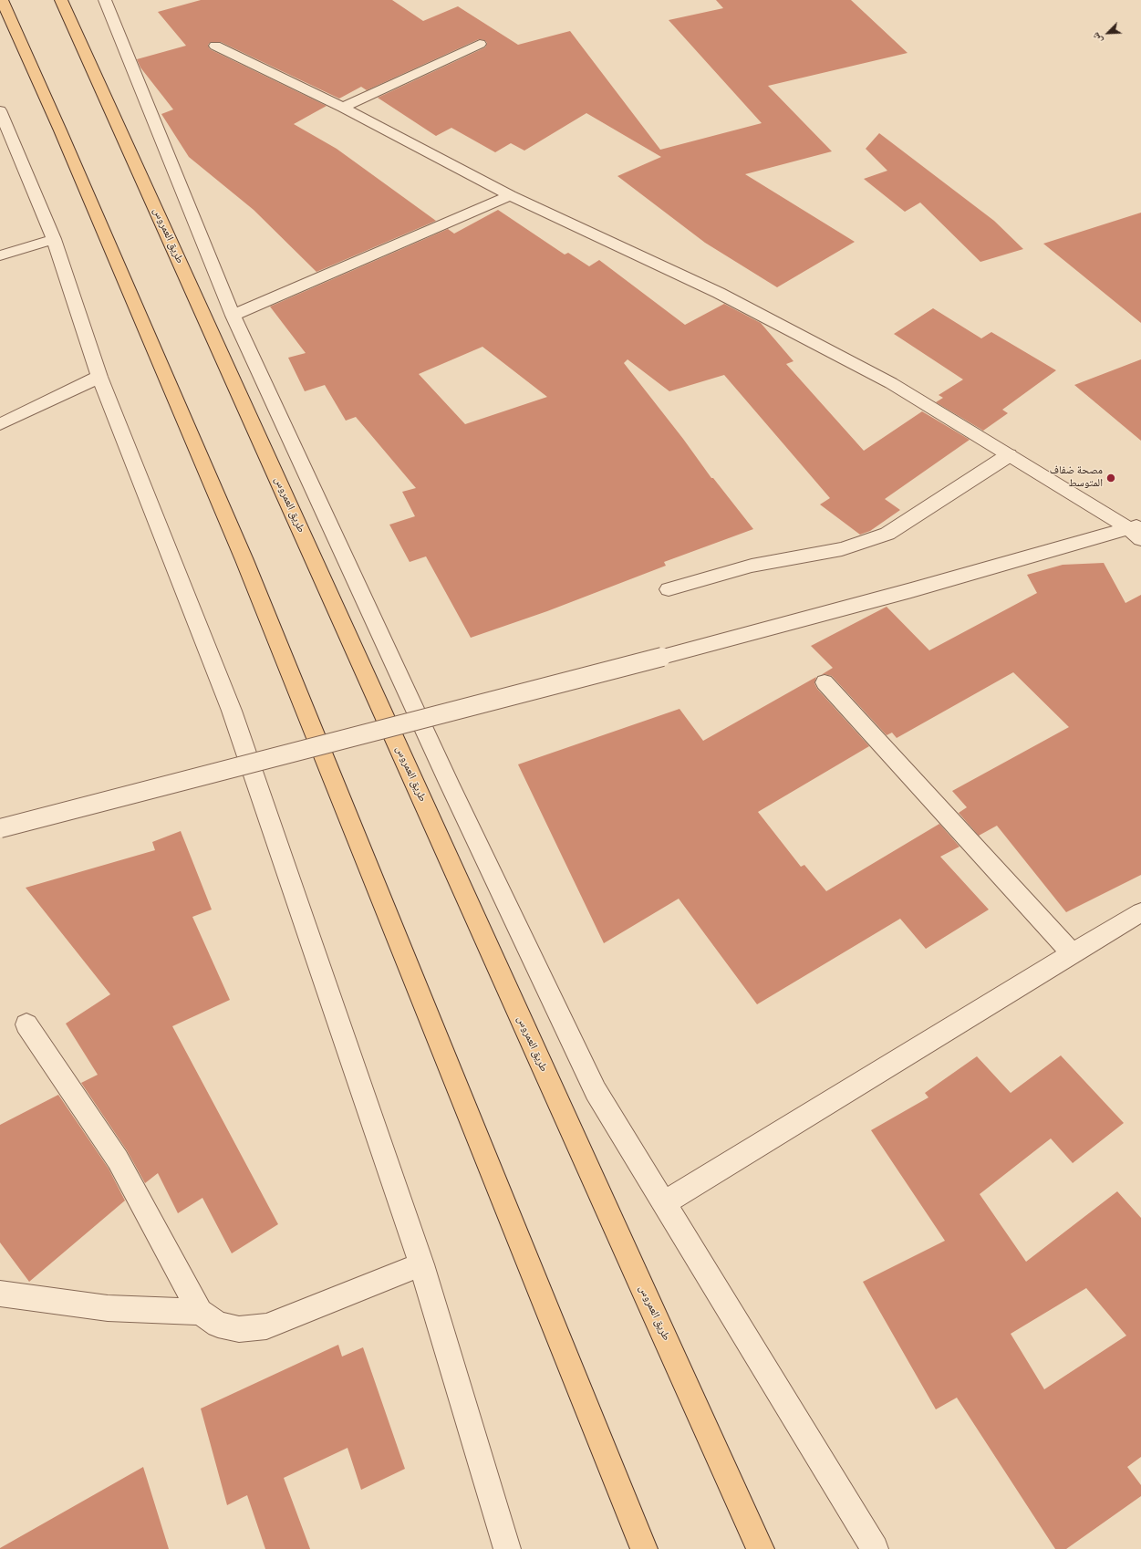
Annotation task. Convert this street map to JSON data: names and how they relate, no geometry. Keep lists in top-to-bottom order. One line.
{"streets":{"main road":["طريق العمروس"]},"places":["مصحة ضفاف المتوسط"],"north":"bottom left"}
